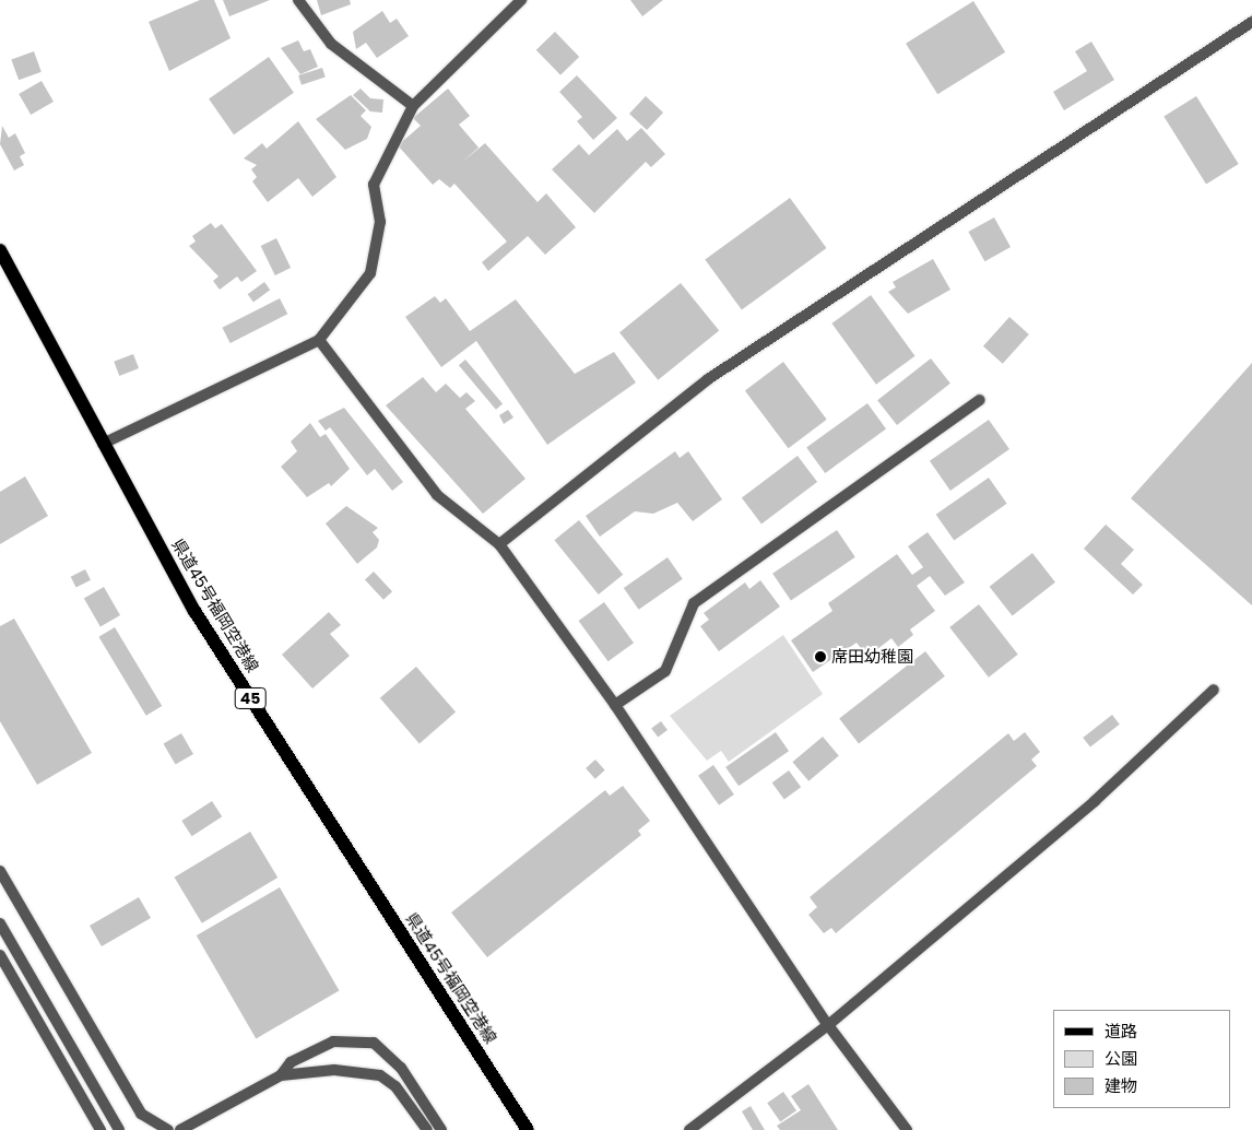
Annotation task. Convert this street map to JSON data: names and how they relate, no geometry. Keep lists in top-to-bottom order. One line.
{"streets":{"main road":["県道45号福岡空港線","45"]},"places":["席田幼稚園"],"legend":["道路","公園","建物"]}
